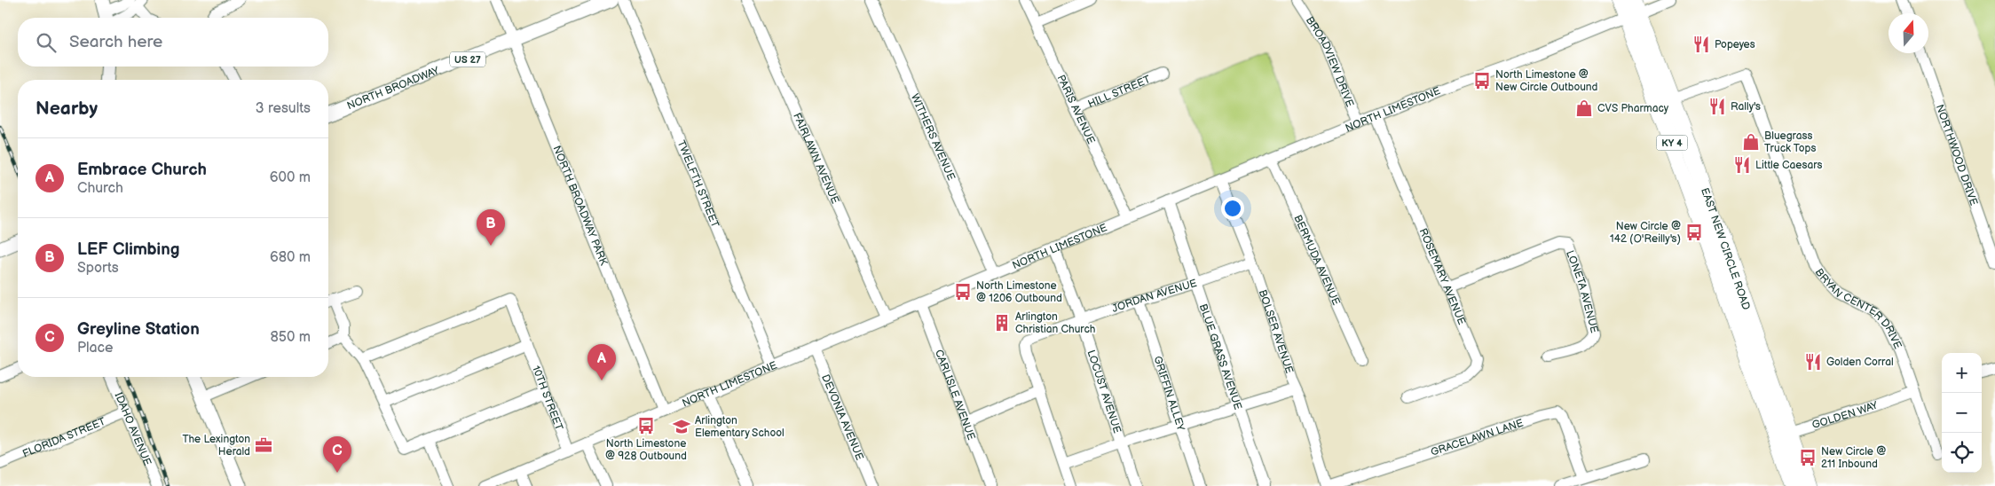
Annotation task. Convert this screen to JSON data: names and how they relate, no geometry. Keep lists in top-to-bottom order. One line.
{"streets":{"highway":["KY 4","EAST NEW CIRCLE ROAD"],"main road":["US 27","NORTH BROADWAY"],"street":["BROADVIEW DRIVE","HILL STREET","PARIS AVENUE","NORTH LIMESTONE","WITHERS AVENUE","NORTHWOOD DRIVE","FAIRLAWN AVENUE","TWELFTH STREET","NORTH BROADWAY PARK","BERMUDA AVENUE","ROSEMARY AVENUE","LONETA AVENUE","JORDAN AVENUE","BRYAN CENTER DRIVE","BOLSER AVENUE","BLUE GRASS AVENUE","LOCUST AVENUE","GRIFFIN ALLEY","CARLISLE AVENUE","10TH STREET","GOLDEN WAY","DEVONIA AVENUE","IDAHO AVENUE","FLORIDA STREET","GRACELAWN LANE"]},"crossings":[["BROADVIEW DRIVE","NORTH LIMESTONE"],["NORTH BROADWAY","NORTH BROADWAY PARK"],["HILL STREET","PARIS AVENUE"],["PARIS AVENUE","NORTH LIMESTONE"],["NORTH LIMESTONE","WITHERS AVENUE"],["NORTH LIMESTONE","KY 4"],["NORTH LIMESTONE","FAIRLAWN AVENUE"],["NORTH LIMESTONE","TWELFTH STREET"],["NORTH LIMESTONE","NORTH BROADWAY PARK"],["NORTH LIMESTONE","EAST NEW CIRCLE ROAD"],["NORTH LIMESTONE","BERMUDA AVENUE"],["NORTH LIMESTONE","ROSEMARY AVENUE"],["NORTH LIMESTONE","BOLSER AVENUE"],["NORTH LIMESTONE","BLUE GRASS AVENUE"],["NORTH LIMESTONE","LOCUST AVENUE"],["NORTH LIMESTONE","CARLISLE AVENUE"],["NORTH LIMESTONE","10TH STREET"],["NORTH LIMESTONE","DEVONIA AVENUE"],["KY 4","EAST NEW CIRCLE ROAD"],["EAST NEW CIRCLE ROAD","BRYAN CENTER DRIVE"],["EAST NEW CIRCLE ROAD","GOLDEN WAY"],["ROSEMARY AVENUE","LONETA AVENUE"],["JORDAN AVENUE","BOLSER AVENUE"],["JORDAN AVENUE","BLUE GRASS AVENUE"],["JORDAN AVENUE","LOCUST AVENUE"],["JORDAN AVENUE","GRIFFIN ALLEY"],["BRYAN CENTER DRIVE","GOLDEN WAY"],["BOLSER AVENUE","GRACELAWN LANE"],["IDAHO AVENUE","FLORIDA STREET"]],"places":{"restaurant":["Popeyes","Rally's","Little Caesars","Golden Corral"],"bus stop":["North Limestone @ New Circle Outbound","New Circle @ 142 (O'Reilly's)","North Limestone @ 1206 Outbound","North Limestone @ 928 Outbound","New Circle @ 211 Inbound"],"shop":["CVS Pharmacy","Bluegrass Truck Tops"],"building":["Arlington Christian Church"],"school or university":["Arlington Elementary School"],"office":["The Lexington Herald"]},"north":"top","page":{"search":"Search here","heading":["Nearby","3 results"],"list":[{"mark":"A","name":"Embrace Church","note":"Church","value":"600 m"},{"mark":"B","name":"LEF Climbing","note":"Sports","value":"680 m"},{"mark":"C","name":"Greyline Station","note":"Place","value":"850 m"}],"pins":["B","A","C"],"map_buttons":["+","−"]}}
